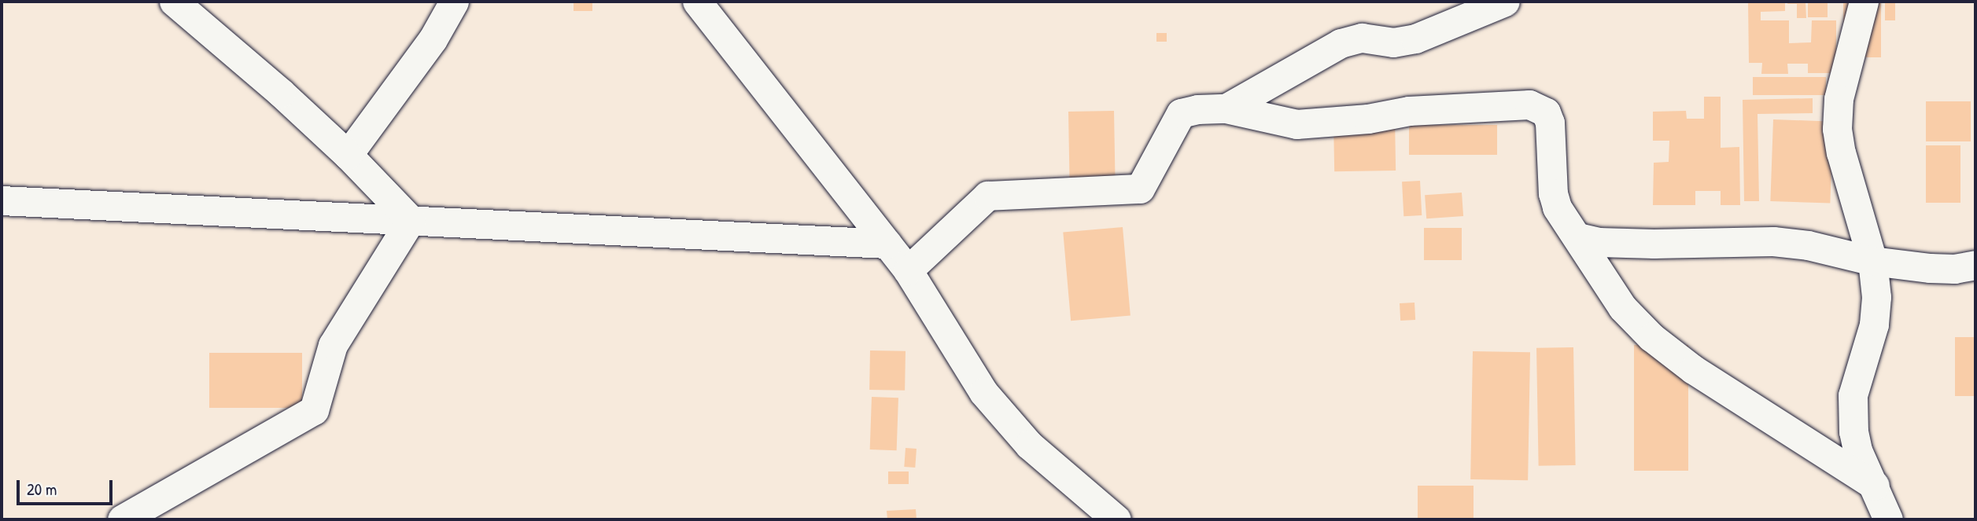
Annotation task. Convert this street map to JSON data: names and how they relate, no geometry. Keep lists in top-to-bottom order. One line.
{"scale_bar":"20 m"}
